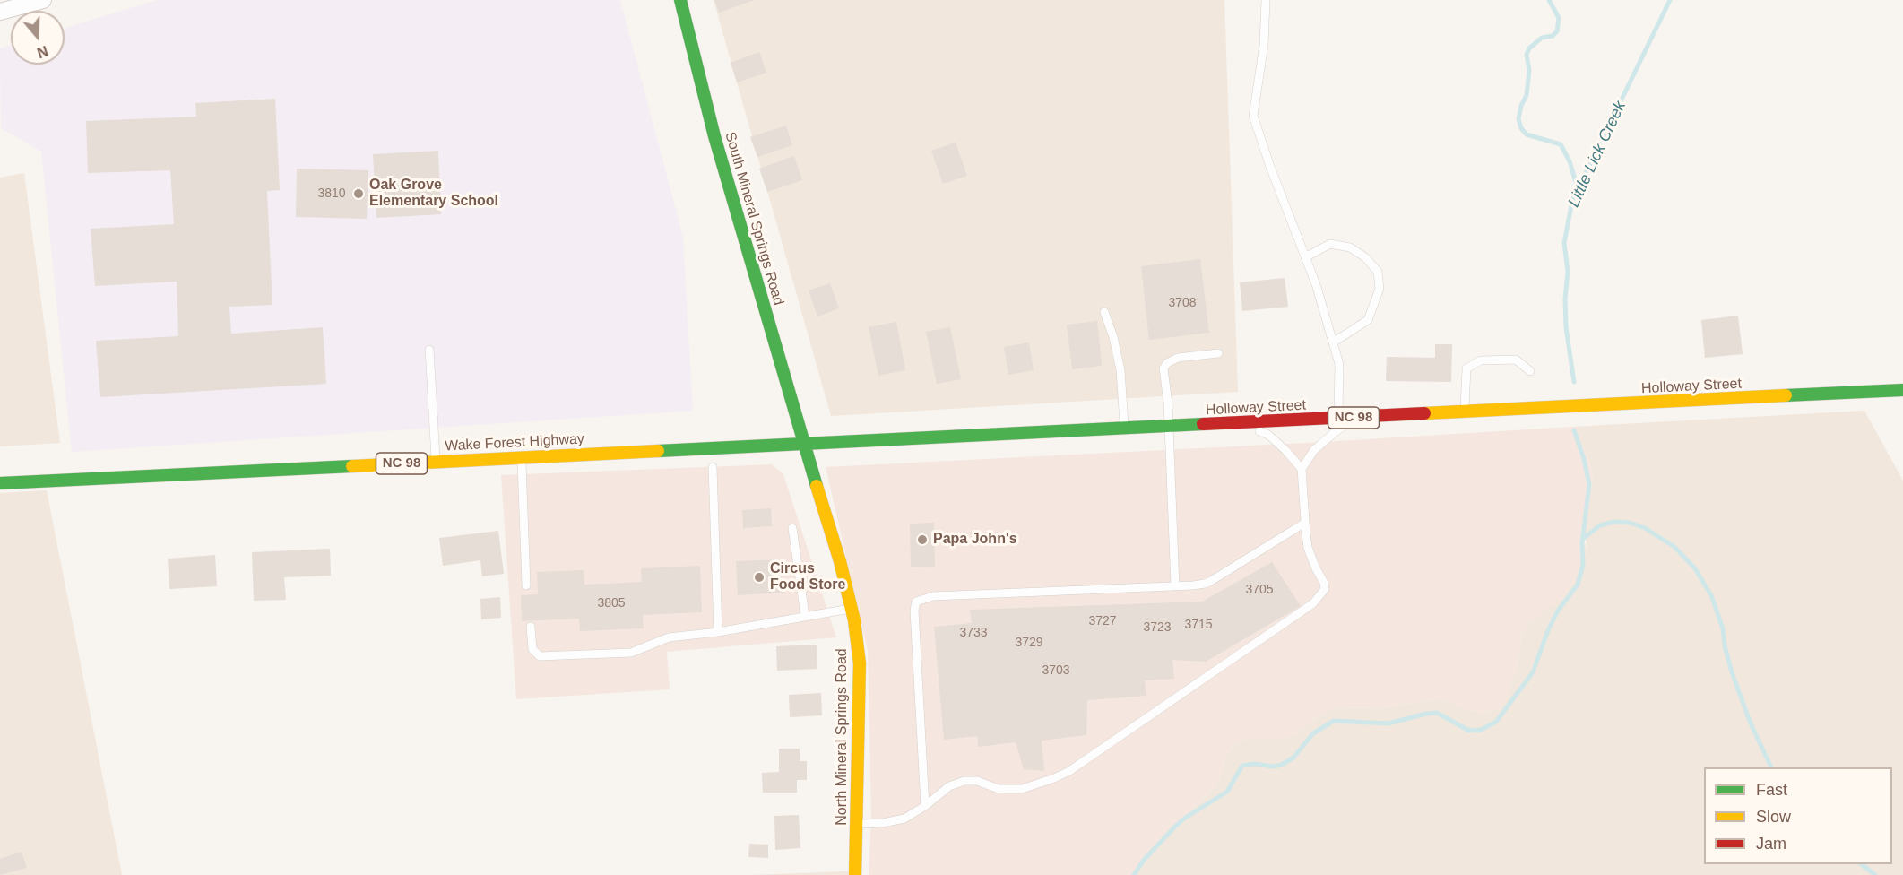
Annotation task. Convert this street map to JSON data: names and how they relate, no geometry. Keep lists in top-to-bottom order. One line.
{"streets":{"main road":["South Mineral Springs Road","Holloway Street","NC 98","Wake Forest Highway","North Mineral Springs Road"]},"crossings":[["South Mineral Springs Road","Holloway Street"],["South Mineral Springs Road","Wake Forest Highway"],["South Mineral Springs Road","North Mineral Springs Road"],["Holloway Street","Wake Forest Highway"],["Holloway Street","North Mineral Springs Road"],["Wake Forest Highway","North Mineral Springs Road"]],"water":["Little Lick Creek"],"places":["Oak Grove Elementary School","Papa John's","Circus Food Store"],"house_numbers":["3810","3708","3705","3805","3727","3715","3723","3733","3729","3703"],"legend":["Fast","Slow","Jam"],"north":"bottom"}
